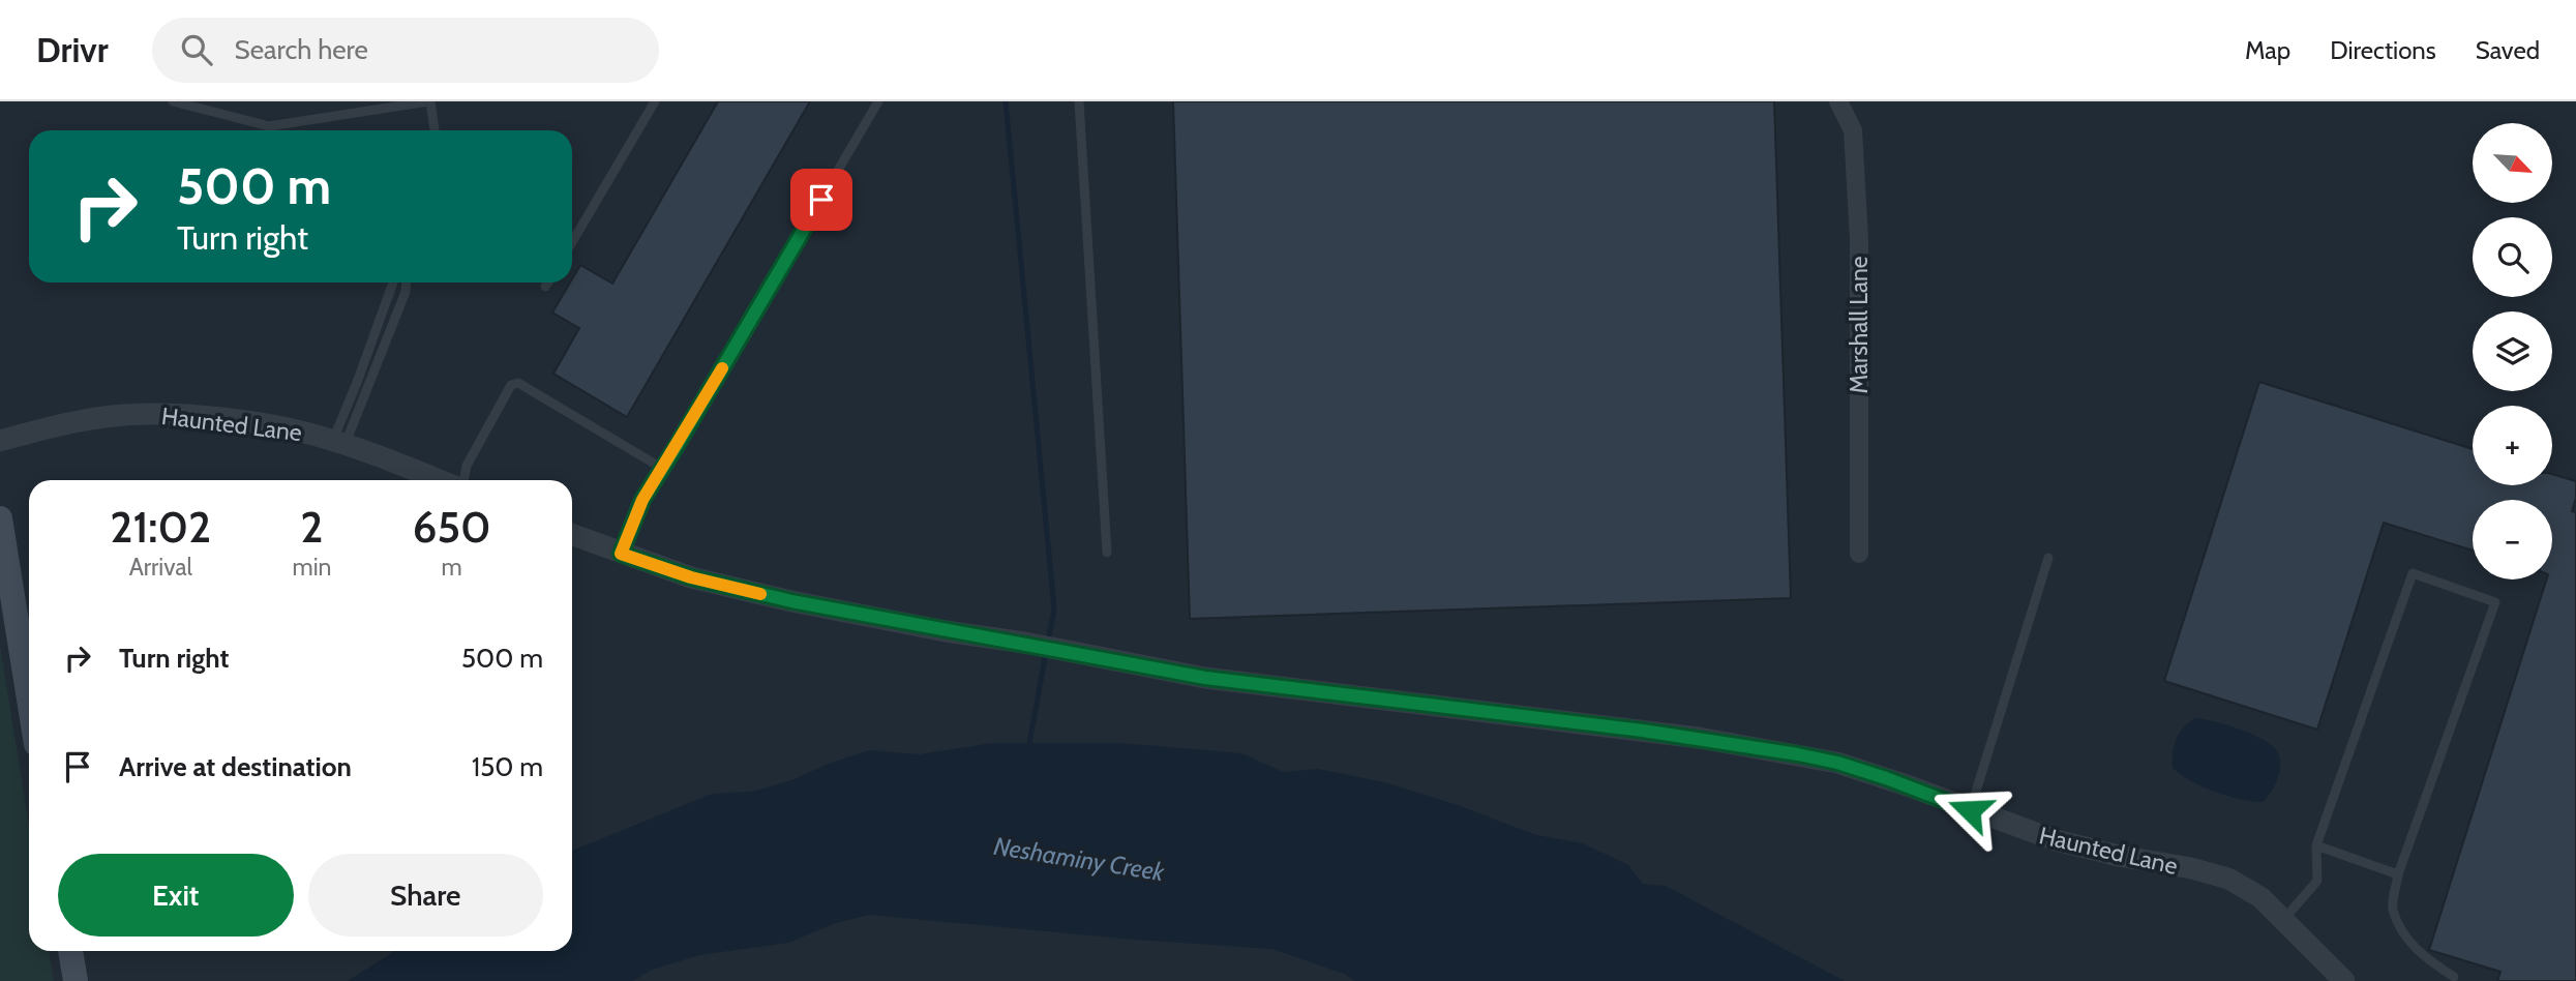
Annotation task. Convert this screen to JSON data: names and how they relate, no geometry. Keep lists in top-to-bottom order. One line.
{"streets":{"street":["Marshall Lane","Haunted Lane"]},"water":["Neshaminy Creek"],"north":"bottom right","page":{"header":"Drivr","search":"Search here","nav":["Map","Directions","Saved"],"map_buttons":["+","−"],"turn":["500 m","Turn right"],"eta":["21:02","Arrival","2","min","650","m"],"list":[{"name":"Turn right","value":"500 m"},{"name":"Arrive at destination","value":"150 m"}],"buttons":["Exit","Share"]}}
